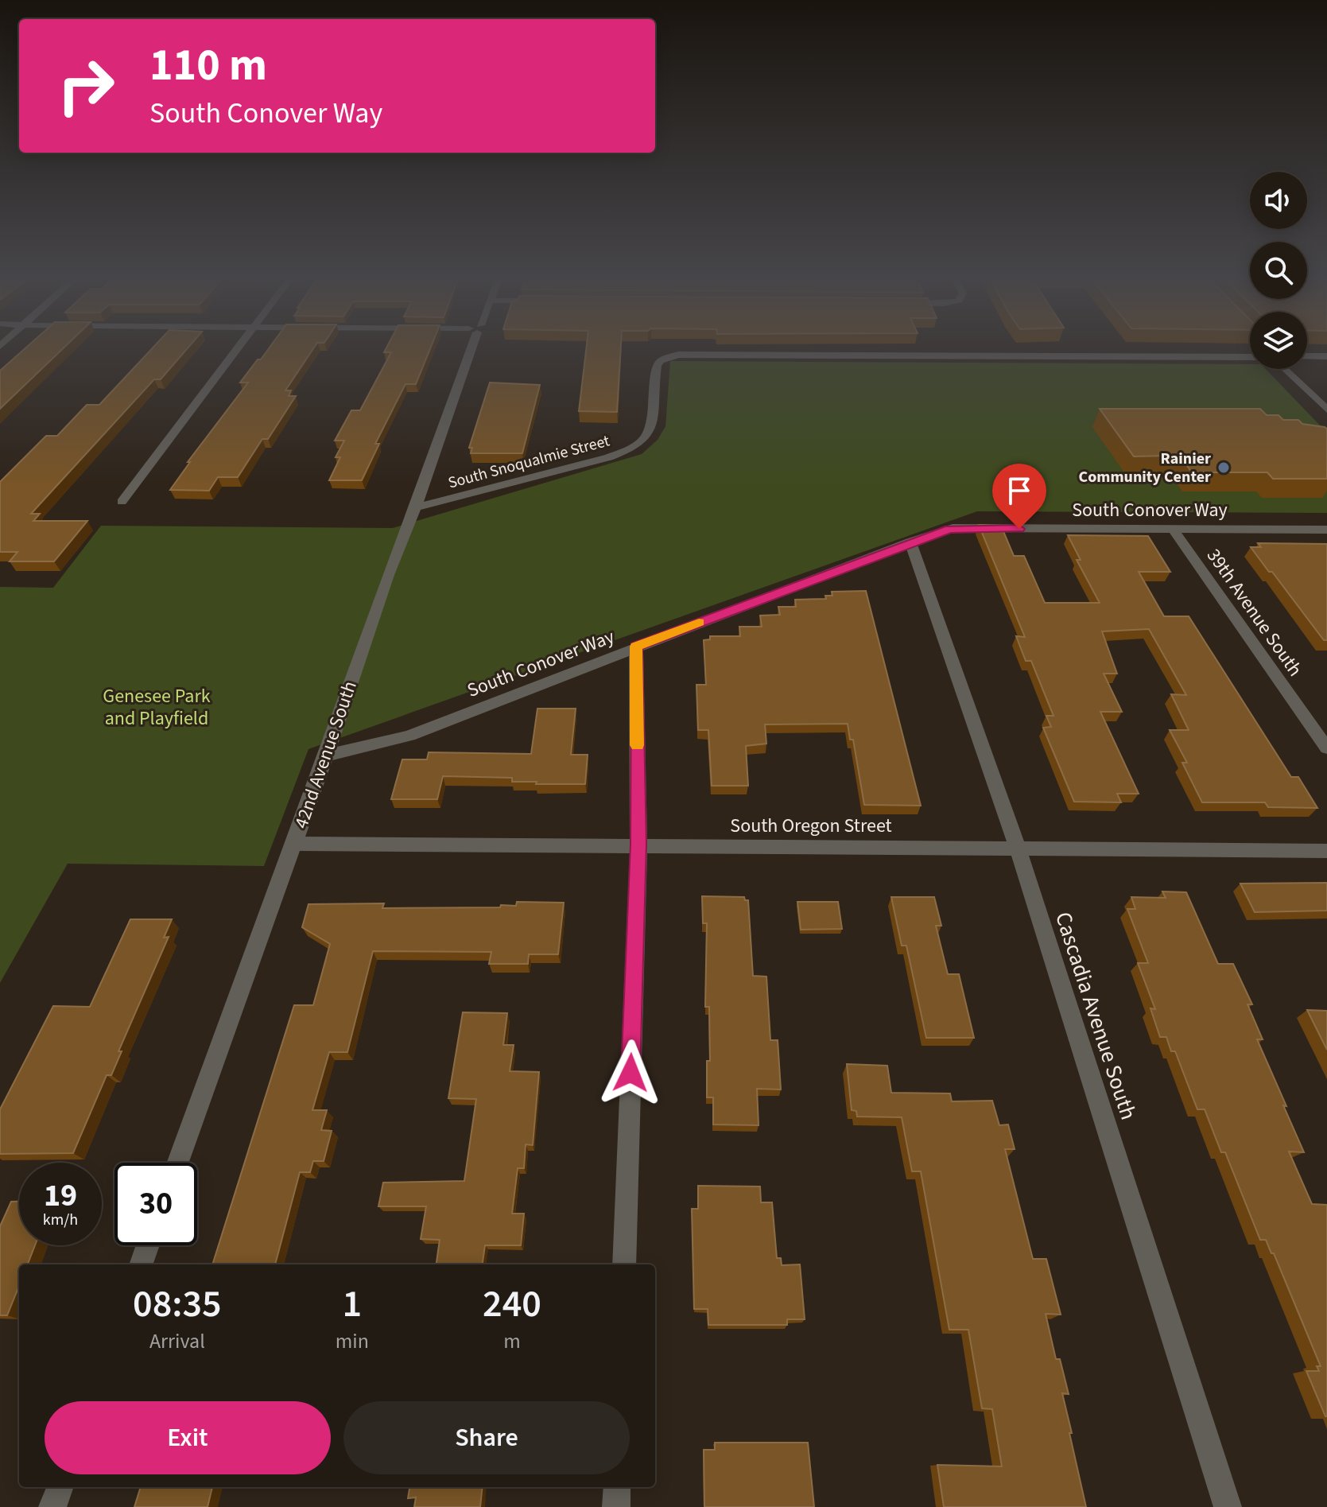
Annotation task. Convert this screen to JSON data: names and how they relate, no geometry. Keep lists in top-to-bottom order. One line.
{"streets":{"street":["South Snoqualmie Street","South Conover Way","39th Avenue South","42nd Avenue South","South Oregon Street","Cascadia Avenue South"]},"crossings":[["South Snoqualmie Street","42nd Avenue South"],["South Conover Way","39th Avenue South"],["South Conover Way","42nd Avenue South"],["South Conover Way","Cascadia Avenue South"],["42nd Avenue South","South Oregon Street"],["South Oregon Street","Cascadia Avenue South"]],"parks":["Genesee Park and Playfield"],"places":["Rainier Community Center"],"page":{"turn":["110 m","South Conover Way"],"speed":"19 km/h","limit":"30","eta":["08:35","Arrival","1","min","240","m"],"buttons":["Exit","Share"]}}
